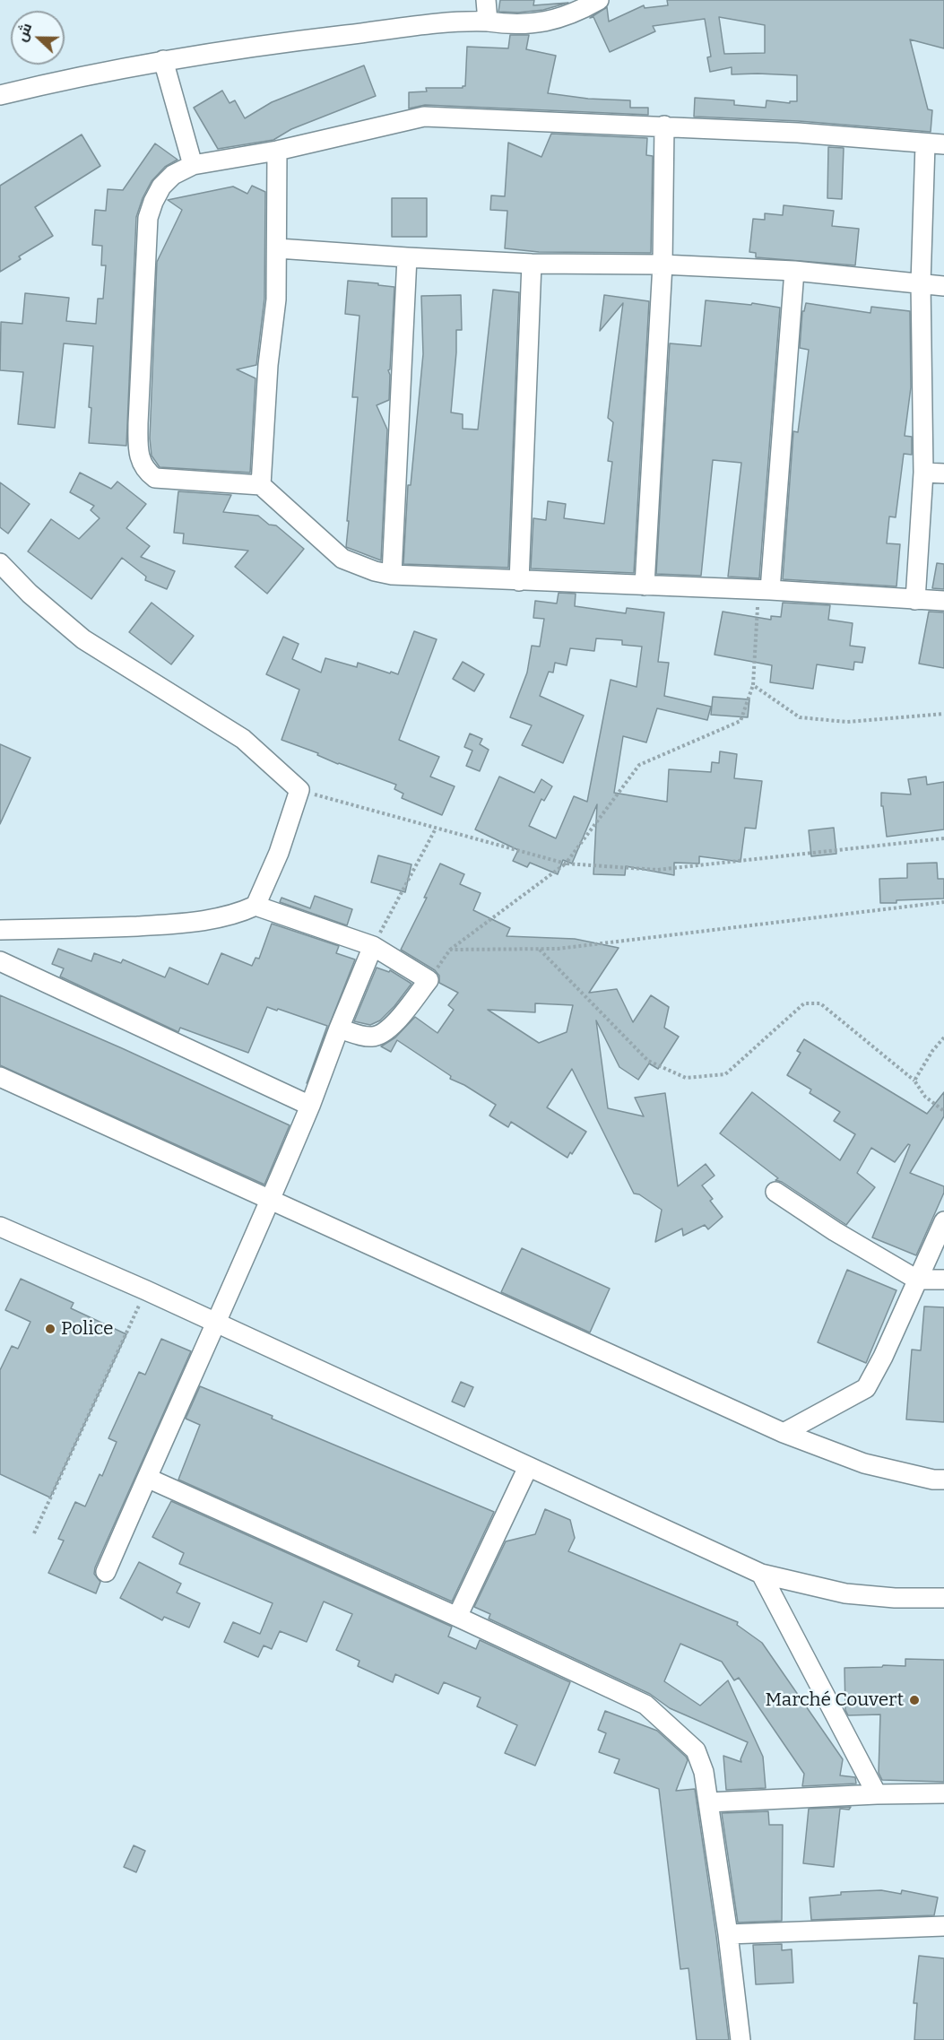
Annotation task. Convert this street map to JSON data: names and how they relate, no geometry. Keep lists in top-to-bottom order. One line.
{"places":["Police","Marché Couvert"],"north":"left"}
